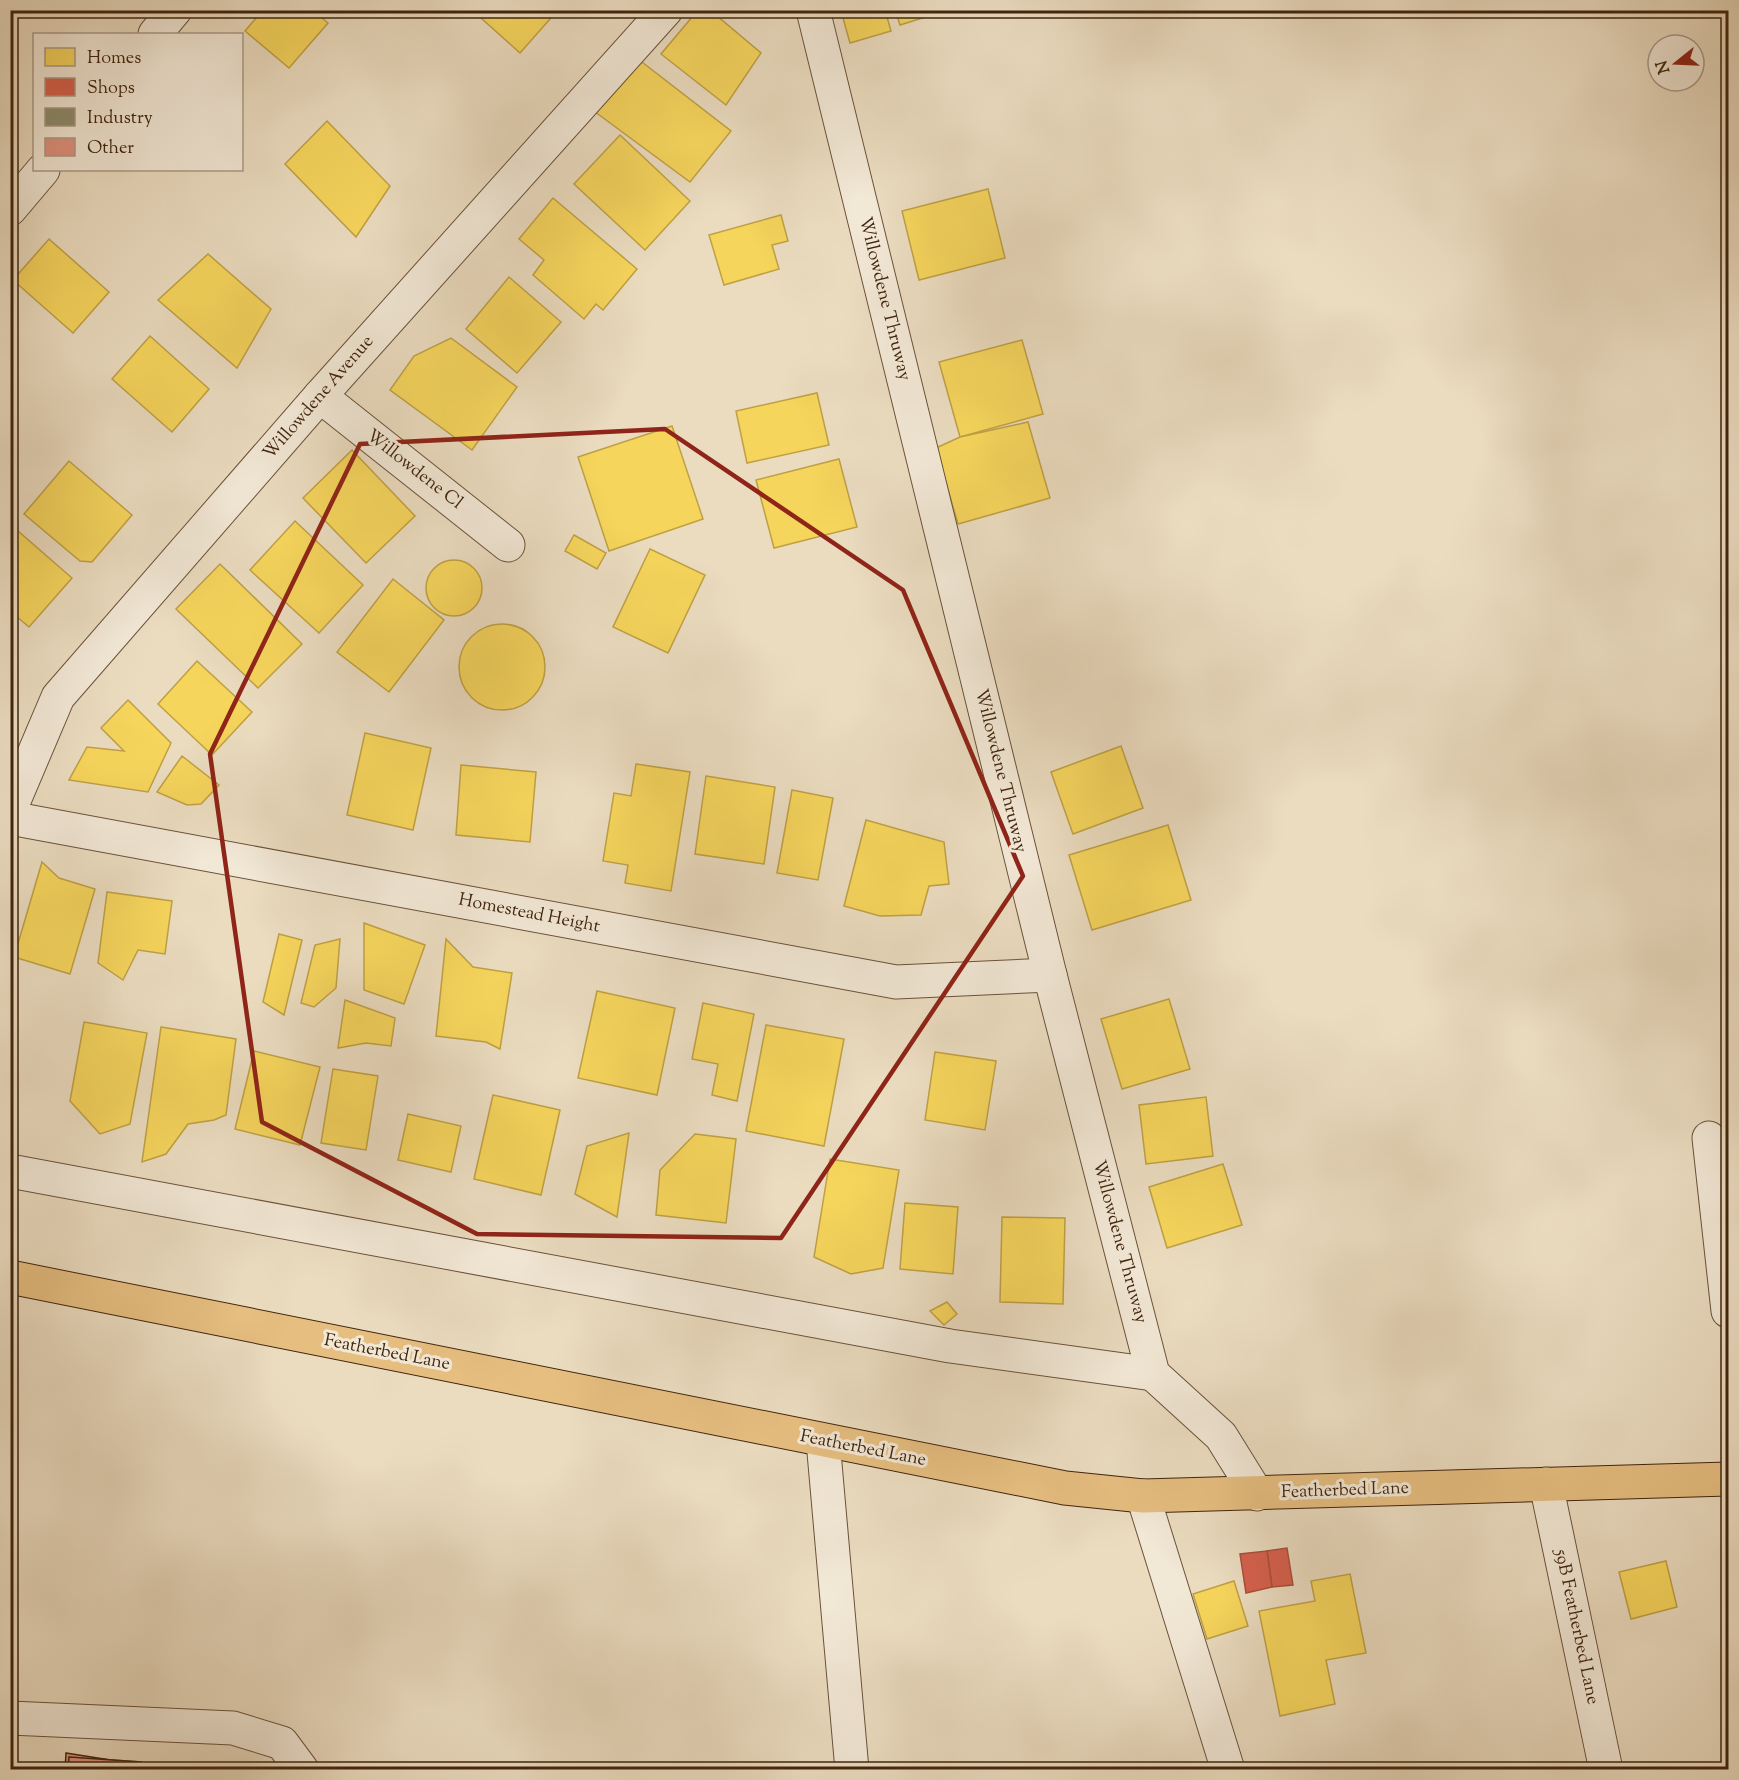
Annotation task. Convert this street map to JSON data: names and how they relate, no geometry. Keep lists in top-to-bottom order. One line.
{"streets":{"main road":["Featherbed Lane"],"street":["Willowdene Thruway","Willowdene Avenue","Willowdene Cl","Homestead Height","59B Featherbed Lane"]},"crossings":[["Willowdene Thruway","Homestead Height"],["Willowdene Avenue","Willowdene Cl"],["Featherbed Lane","59B Featherbed Lane"]],"legend":["Homes","Shops","Industry","Other"],"north":"left"}
